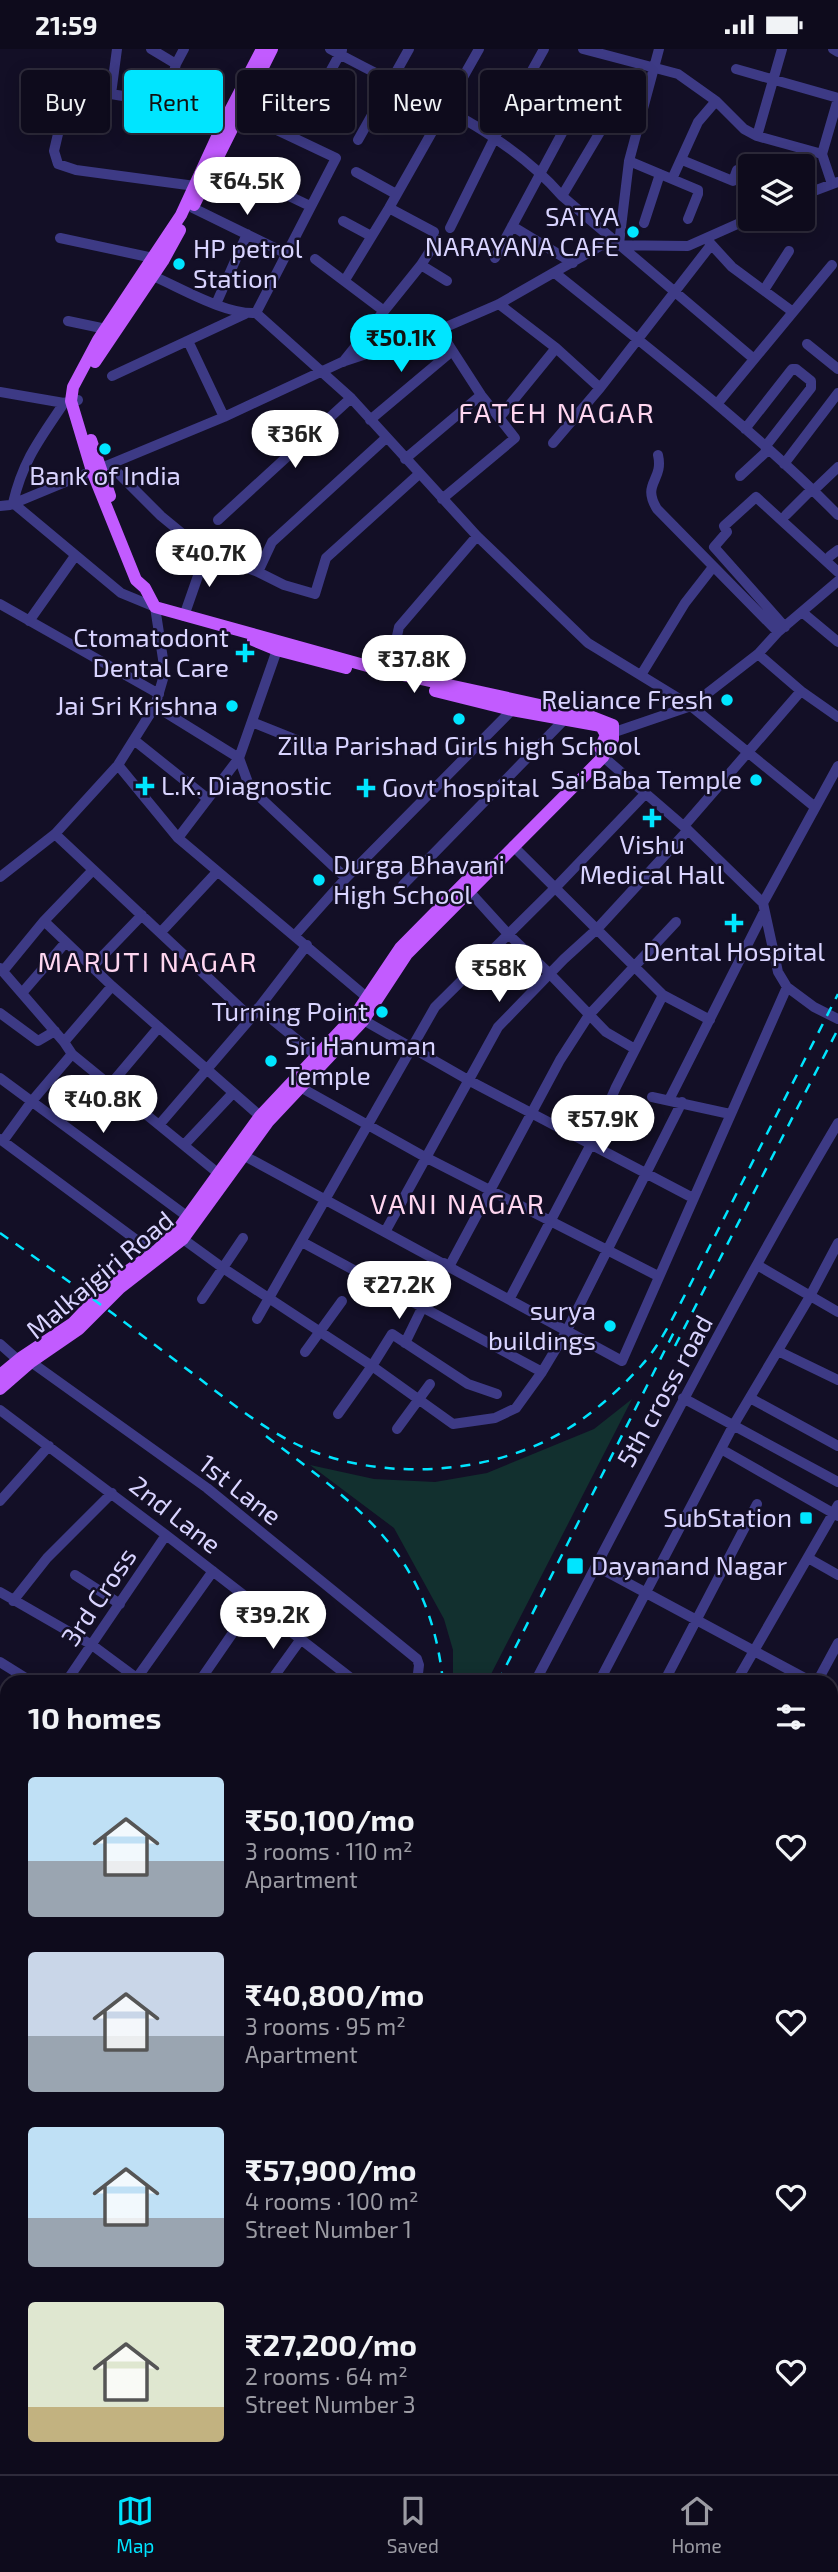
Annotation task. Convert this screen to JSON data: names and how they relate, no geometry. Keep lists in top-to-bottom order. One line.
{"streets":{"main road":["Malkajgiri Road"],"street":["5th cross road","1st Lane","2nd Lane","3rd Cross"]},"crossings":[["Malkajgiri Road","1st Lane"],["2nd Lane","3rd Cross"]],"districts":["FATEH NAGAR","MARUTI NAGAR","VANI NAGAR"],"places":{"other":["SATYA NARAYANA CAFE","HP petrol Station","Bank of India","Reliance Fresh","Jai Sri Krishna","Zilla Parishad Girls high School","Sai Baba Temple","Durga Bhavani High School","Turning Point","Sri Hanuman Temple","surya buildings"],"health":["Ctomatodont Dental Care","L.K. Diagnostic","Govt hospital","Vishu Medical Hall","Dental Hospital"],"transit":["SubStation","Dayanand Nagar"]},"page":{"status":"21:59","chip":["Buy","Rent","Filters","New","Apartment"],"price":["₹64.5K","₹50.1K","₹36K","₹40.7K","₹37.8K","₹58K","₹40.8K","₹57.9K","₹27.2K","₹39.2K"],"heading":"10 homes","list":[{"name":"₹50,100/mo","note":"3 rooms · 110 m² · Apartment"},{"name":"₹40,800/mo","note":"3 rooms · 95 m² · Apartment"},{"name":"₹57,900/mo","note":"4 rooms · 100 m² · Street Number 1"},{"name":"₹27,200/mo","note":"2 rooms · 64 m² · Street Number 3"}],"tabs":["Map","Saved","Home"]}}
